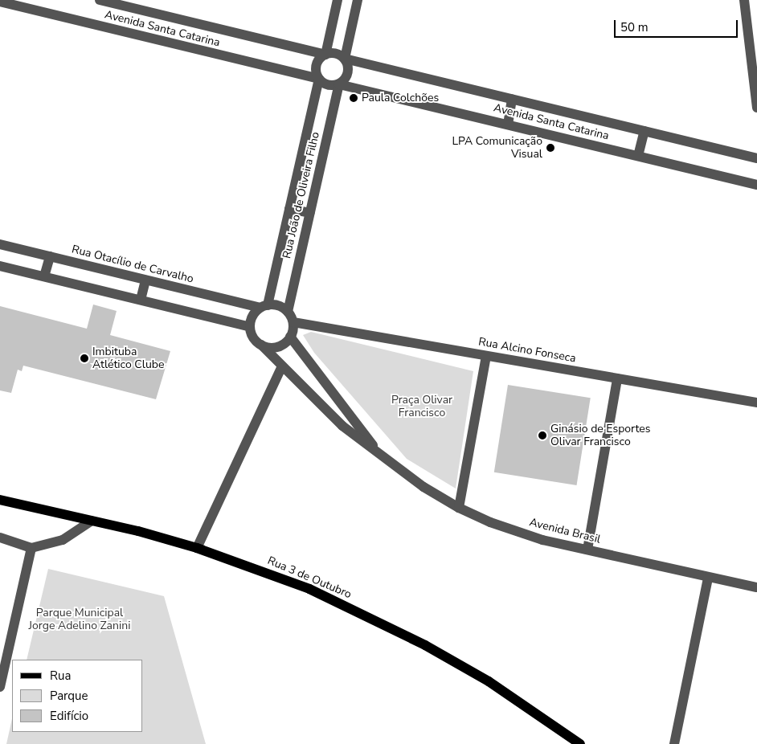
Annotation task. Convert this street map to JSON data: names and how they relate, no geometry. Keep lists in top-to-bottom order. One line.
{"streets":{"main road":["Rua 3 de Outubro"],"street":["Avenida Santa Catarina","Rua João de Oliveira Filho","Rua Otacílio de Carvalho","Rua Alcino Fonseca","Avenida Brasil"]},"crossings":[["Avenida Santa Catarina","Rua João de Oliveira Filho"],["Rua João de Oliveira Filho","Rua Otacílio de Carvalho"],["Rua João de Oliveira Filho","Rua Alcino Fonseca"],["Rua João de Oliveira Filho","Avenida Brasil"],["Rua Otacílio de Carvalho","Rua Alcino Fonseca"],["Rua Otacílio de Carvalho","Avenida Brasil"],["Rua Alcino Fonseca","Avenida Brasil"]],"parks":["Praça Olivar Francisco","Parque Municipal Jorge Adelino Zanini"],"places":["Paula Colchões","LPA Comunicação Visual","Imbituba Atlético Clube","Ginásio de Esportes Olivar Francisco"],"legend":["Rua","Parque","Edifício"],"scale_bar":"50 m"}
